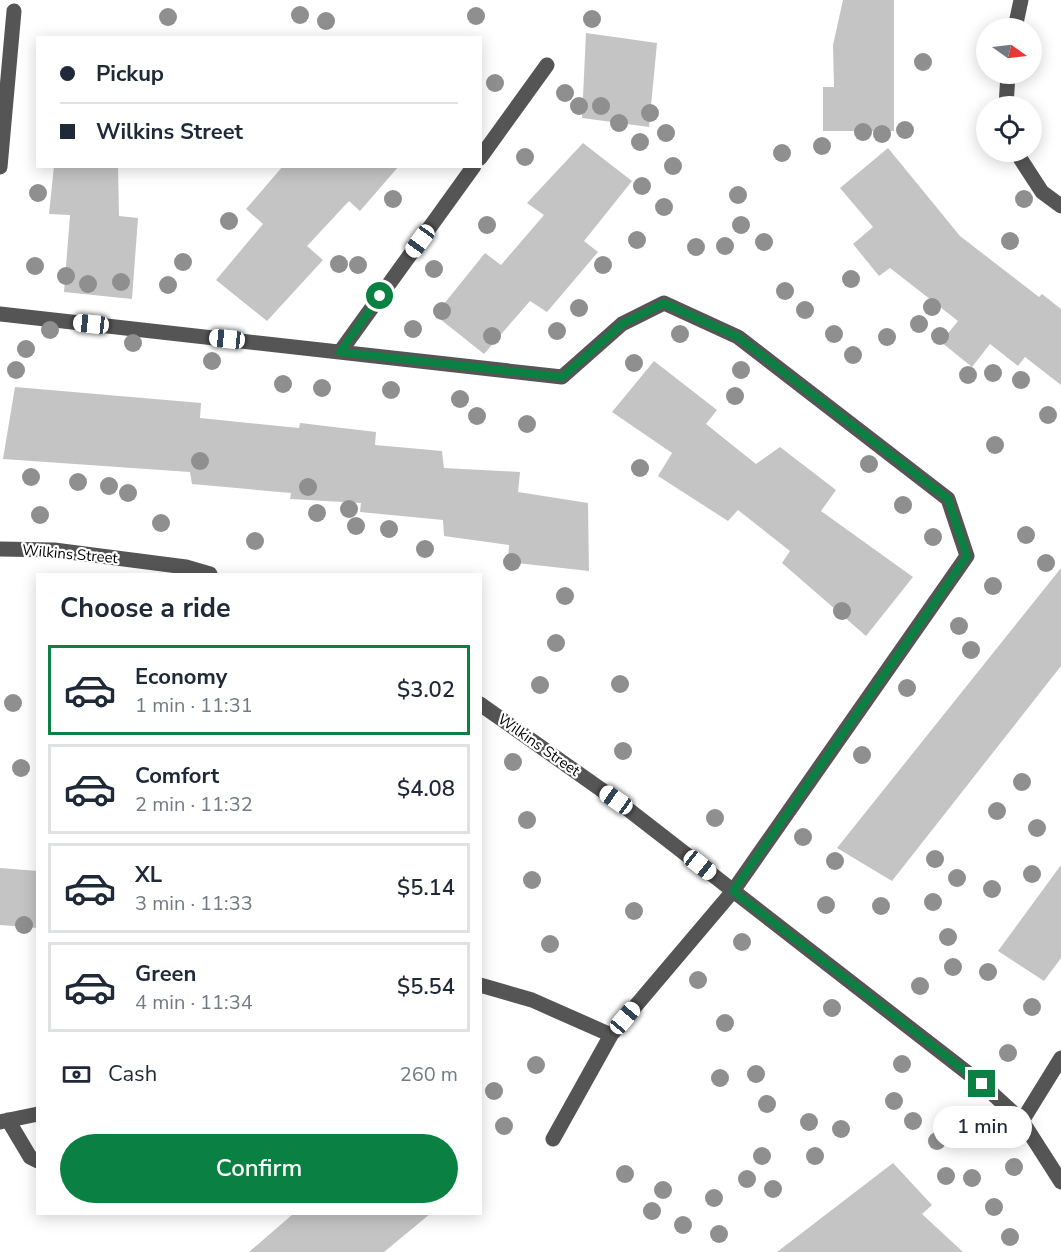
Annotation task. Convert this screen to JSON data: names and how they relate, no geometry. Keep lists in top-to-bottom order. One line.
{"streets":{"street":["Wilkins Street"]},"north":"right","page":{"banner":["Pickup","Wilkins Street"],"heading":"Choose a ride","list":[{"name":"Economy","note":"1 min · 11:31","value":"$3.02"},{"name":"Comfort","note":"2 min · 11:32","value":"$4.08"},{"name":"XL","note":"3 min · 11:33","value":"$5.14"},{"name":"Green","note":"4 min · 11:34","value":"$5.54"}],"pay":["Cash","260 m"],"bubble":"1 min","buttons":"Confirm"}}
